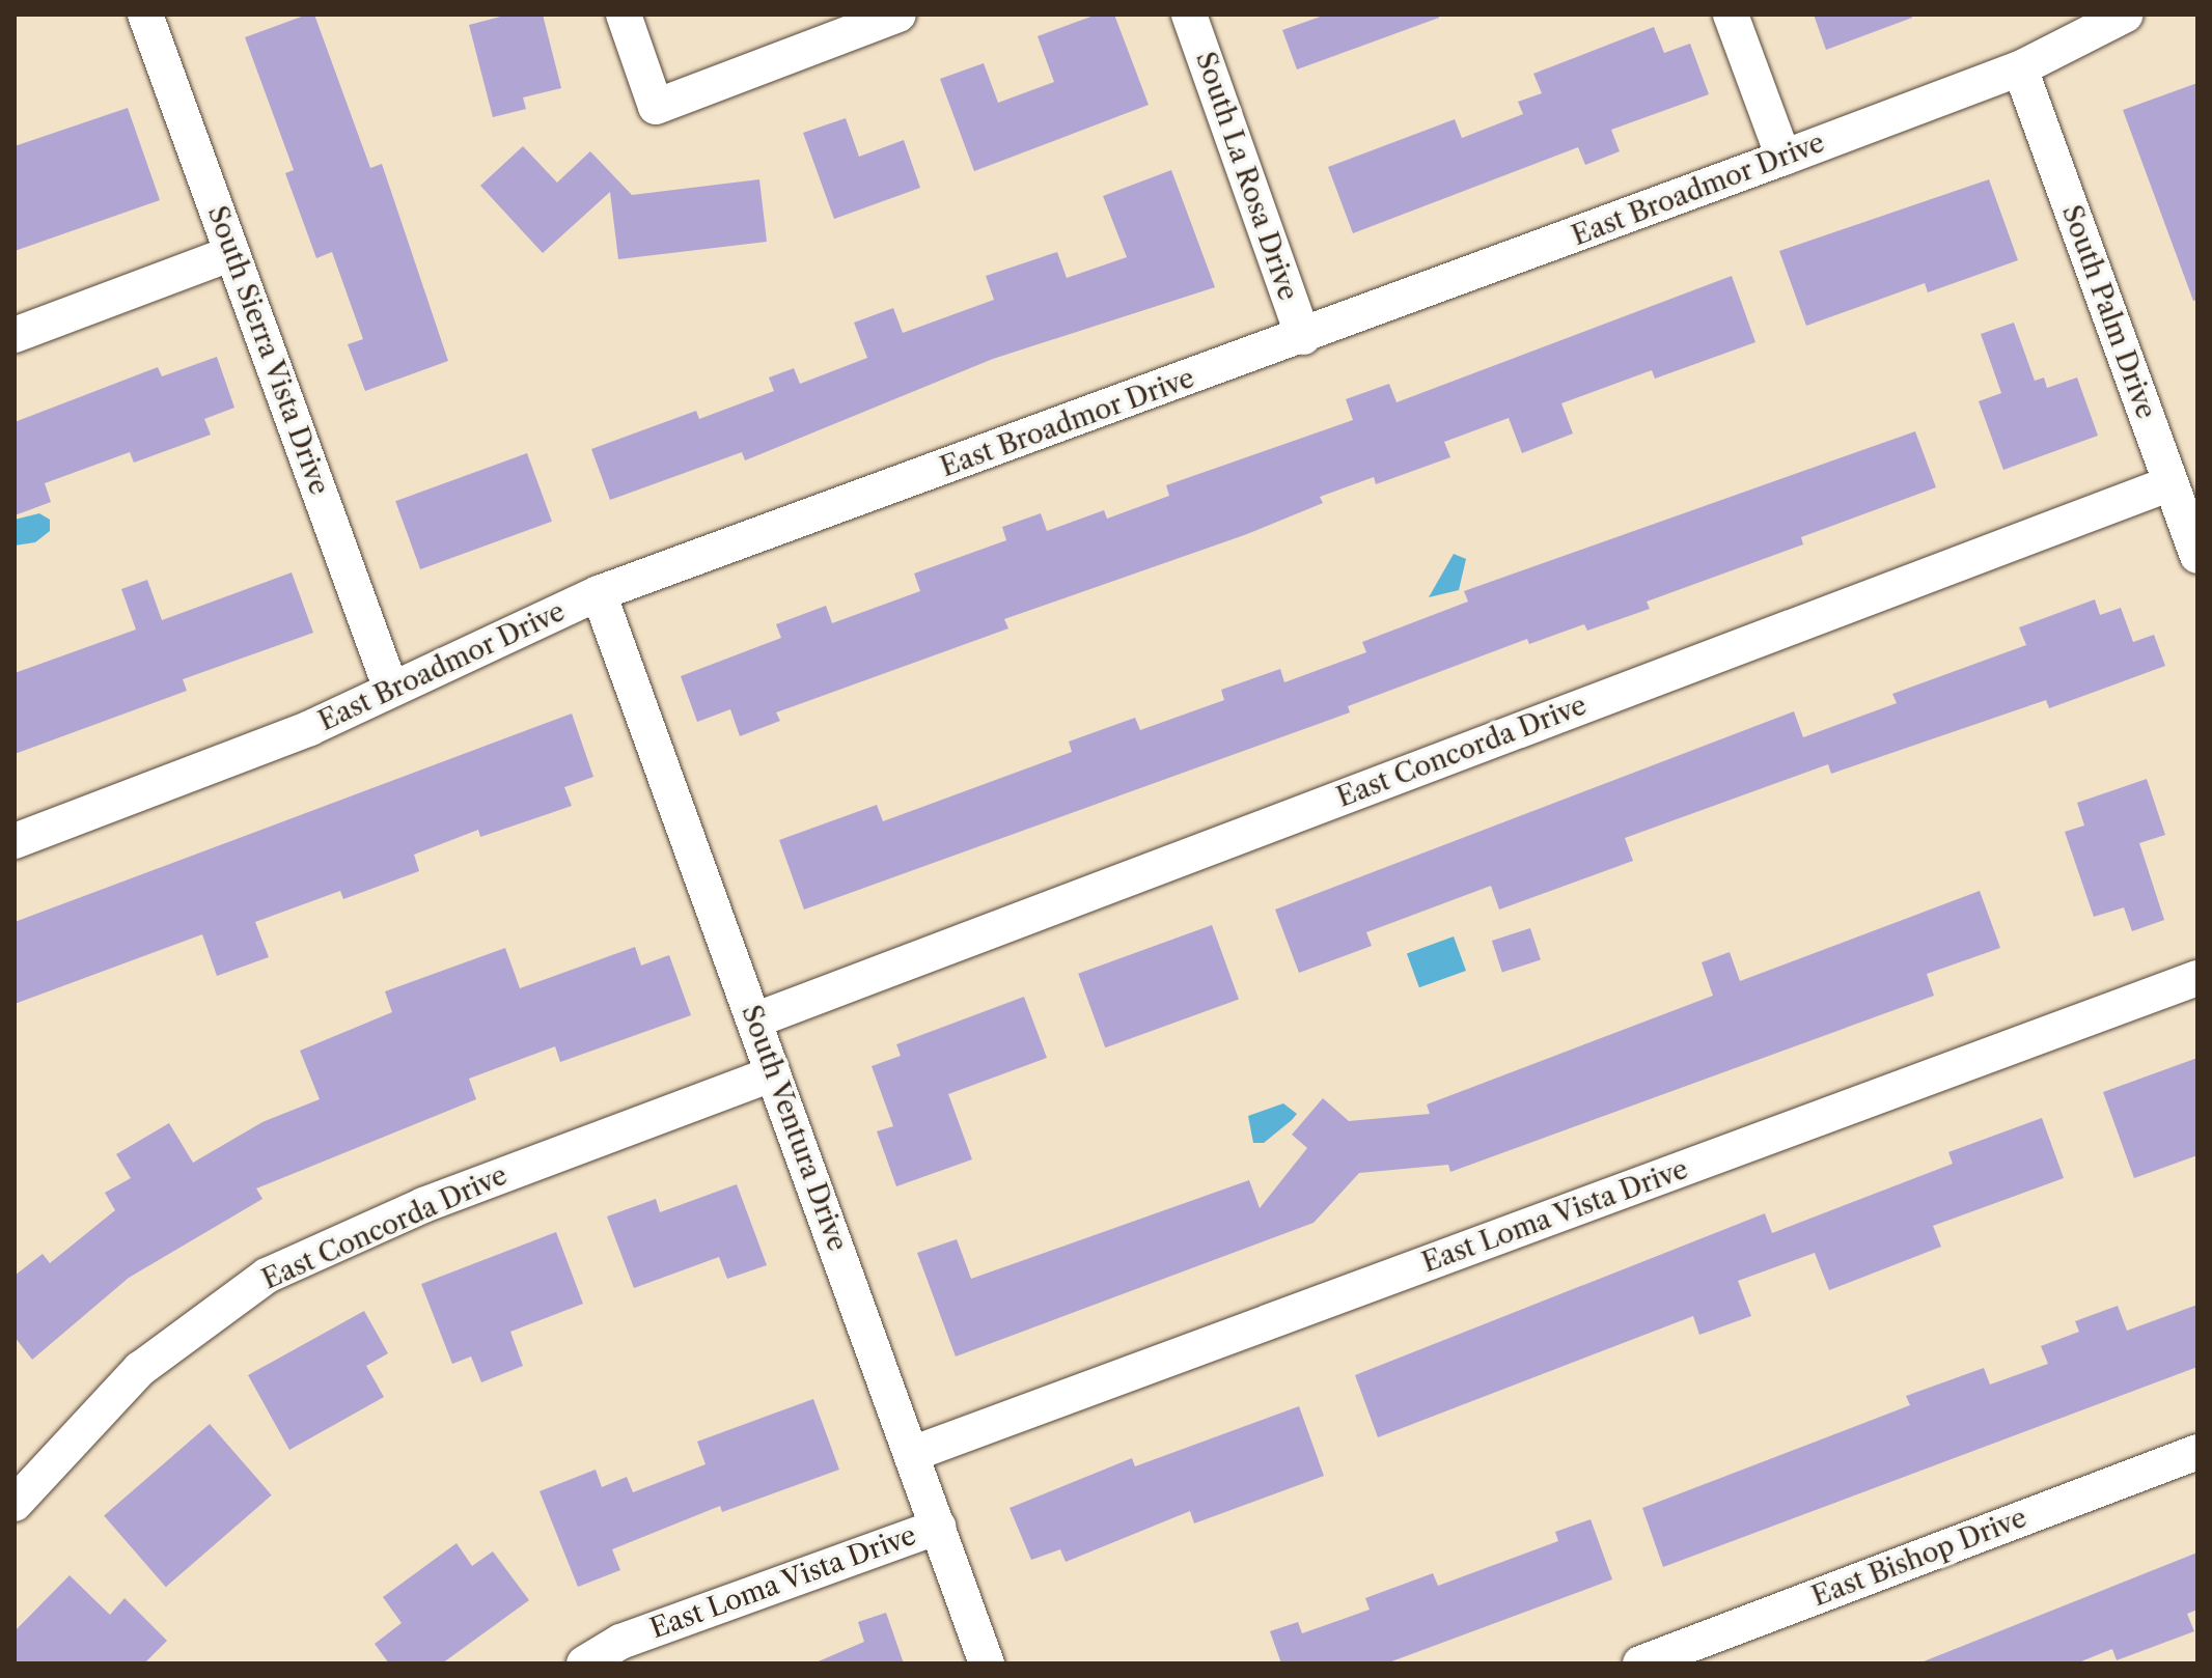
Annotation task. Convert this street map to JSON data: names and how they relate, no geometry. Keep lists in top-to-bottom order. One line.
{"streets":{"street":["South La Rosa Drive","East Broadmor Drive","South Palm Drive","South Sierra Vista Drive","East Concorda Drive","South Ventura Drive","East Loma Vista Drive","East Bishop Drive"]},"crossings":[["South La Rosa Drive","East Broadmor Drive"],["East Broadmor Drive","South Palm Drive"],["East Broadmor Drive","South Sierra Vista Drive"],["East Broadmor Drive","South Ventura Drive"],["South Palm Drive","East Concorda Drive"],["East Concorda Drive","South Ventura Drive"],["South Ventura Drive","East Loma Vista Drive"]]}
